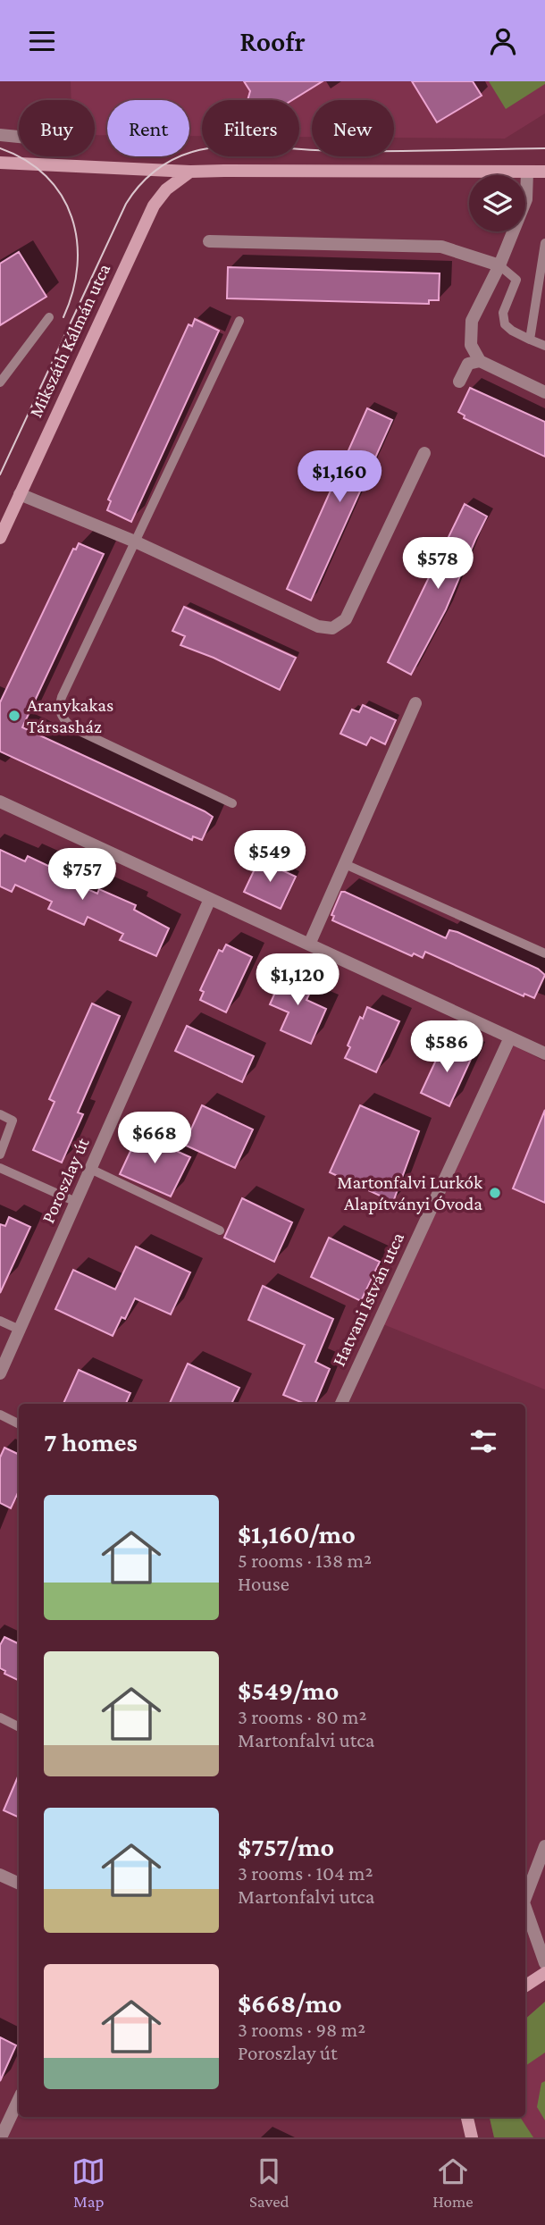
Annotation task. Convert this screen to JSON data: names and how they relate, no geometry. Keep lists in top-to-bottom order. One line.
{"streets":{"street":["Mikszáth Kálmán utca","Poroszlay út","Hatvani István utca"]},"places":["Aranykakas Társasház","Martonfalvi Lurkók Alapítványi Óvoda"],"page":{"header":"Roofr","chip":["Buy","Rent","Filters","New"],"price":["$1,160","$578","$549","$757","$1,120","$586","$668"],"heading":"7 homes","list":[{"name":"$1,160/mo","note":"5 rooms · 138 m² · House"},{"name":"$549/mo","note":"3 rooms · 80 m² · Martonfalvi utca"},{"name":"$757/mo","note":"3 rooms · 104 m² · Martonfalvi utca"},{"name":"$668/mo","note":"3 rooms · 98 m² · Poroszlay út"}],"tabs":["Map","Saved","Home"]}}
